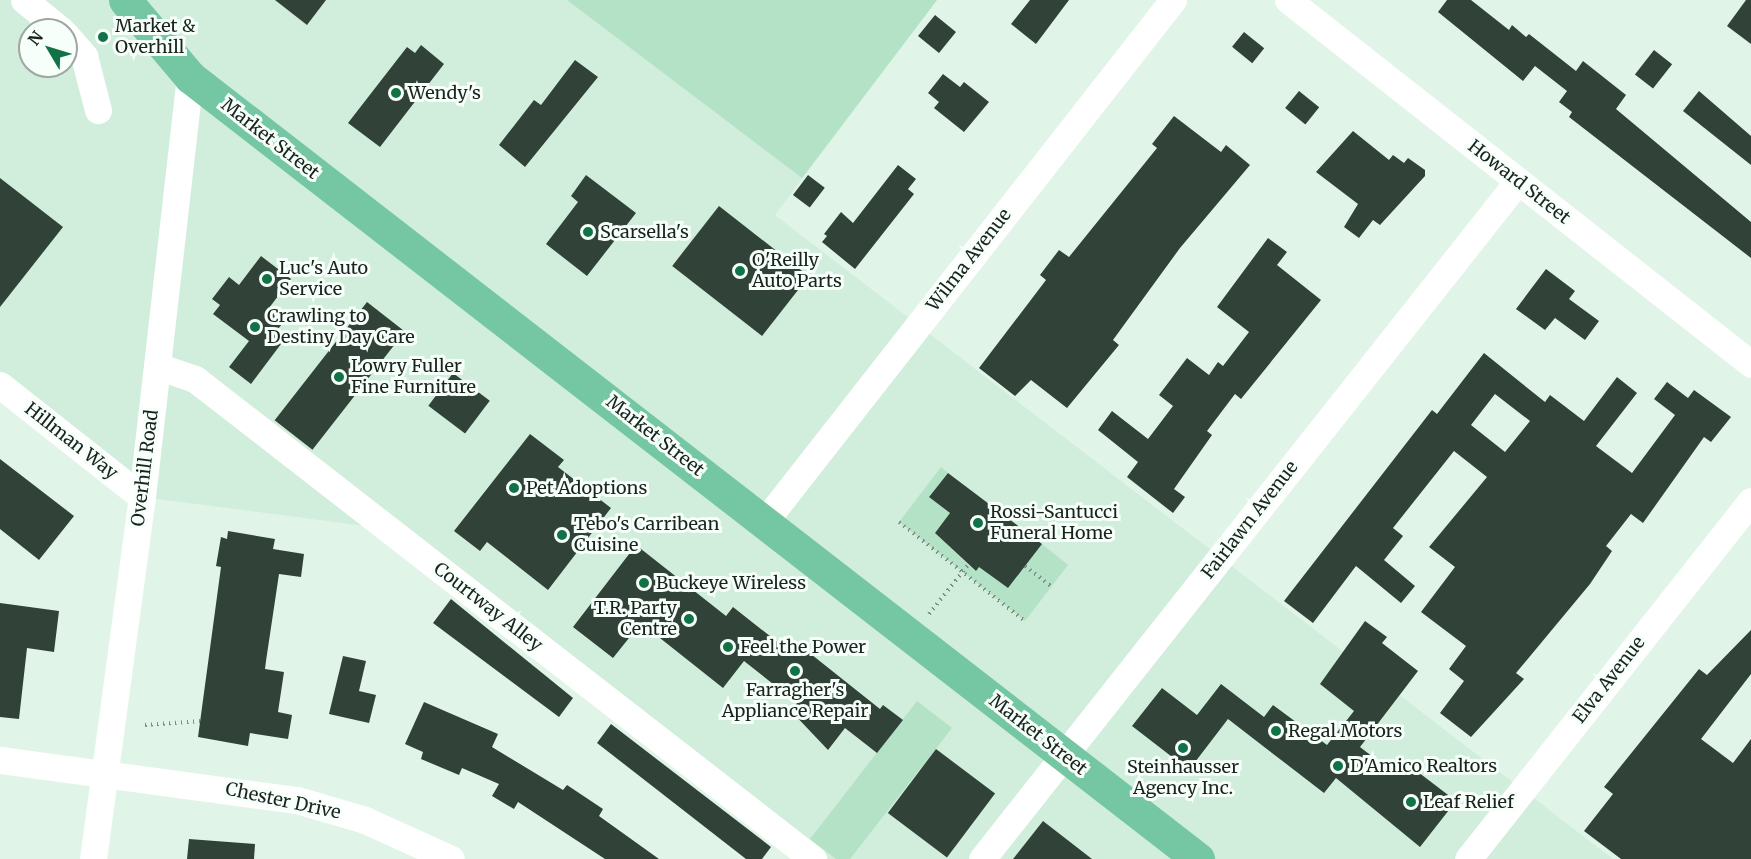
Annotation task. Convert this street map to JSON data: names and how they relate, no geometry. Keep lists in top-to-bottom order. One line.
{"streets":{"main road":["Market Street"],"street":["Howard Street","Wilma Avenue","Hillman Way","Overhill Road","Fairlawn Avenue","Courtway Alley","Elva Avenue","Chester Drive"]},"crossings":[["Market Street","Wilma Avenue"],["Market Street","Overhill Road"],["Market Street","Fairlawn Avenue"],["Howard Street","Fairlawn Avenue"],["Hillman Way","Overhill Road"],["Overhill Road","Courtway Alley"],["Overhill Road","Chester Drive"]],"places":["Market & Overhill","Wendy's","Scarsella's","O'Reilly Auto Parts","Luc's Auto Service","Crawling to Destiny Day Care","Lowry Fuller Fine Furniture","Pet Adoptions","Rossi-Santucci Funeral Home","Tebo's Carribean Cuisine","Buckeye Wireless","T.R. Party Centre","Feel the Power","Farragher's Appliance Repair","Regal Motors","Steinhausser Agency Inc.","D'Amico Realtors","Leaf Relief"],"north":"top left"}
